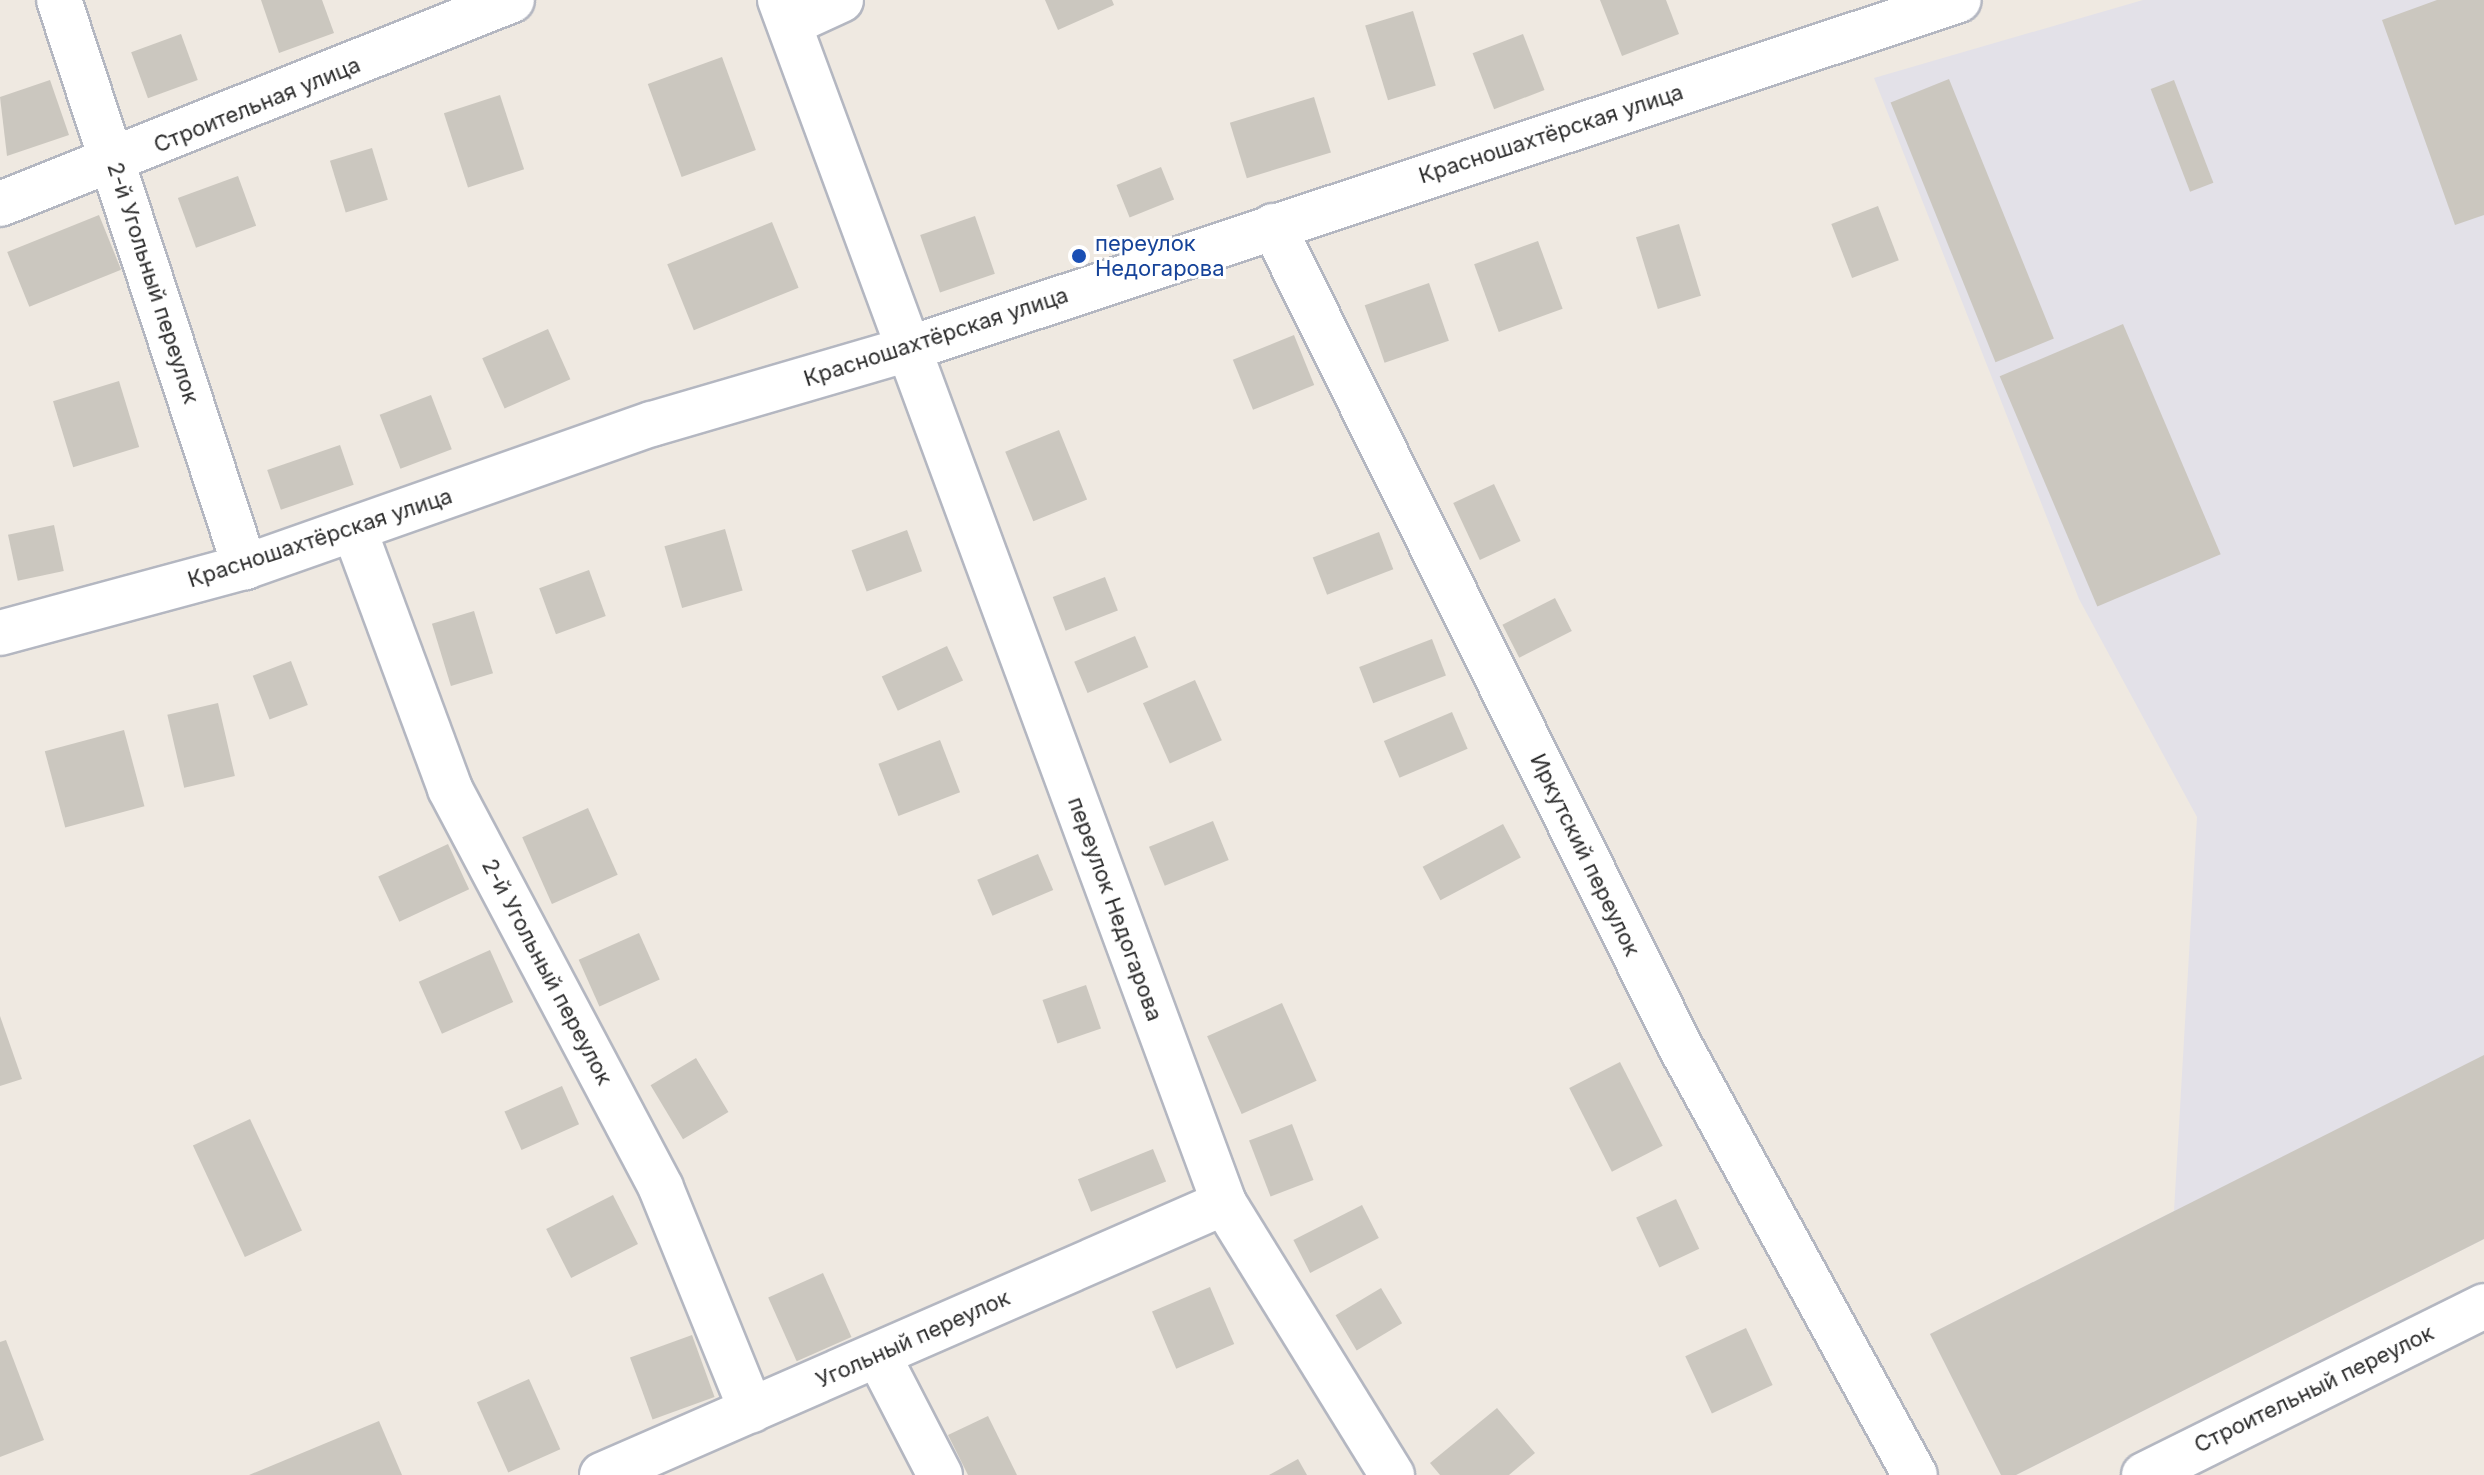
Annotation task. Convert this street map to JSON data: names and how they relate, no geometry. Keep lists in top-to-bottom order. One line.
{"streets":{"street":["Строительная улица","Красношахтёрская улица","2-й Угольный переулок","Иркутский переулок","переулок Недогарова","Угольный переулок","Строительный переулок"]},"crossings":[["Строительная улица","2-й Угольный переулок"],["Красношахтёрская улица","2-й Угольный переулок"],["Красношахтёрская улица","Иркутский переулок"],["Красношахтёрская улица","переулок Недогарова"],["2-й Угольный переулок","Угольный переулок"],["переулок Недогарова","Угольный переулок"]],"places":["переулок Недогарова"]}
